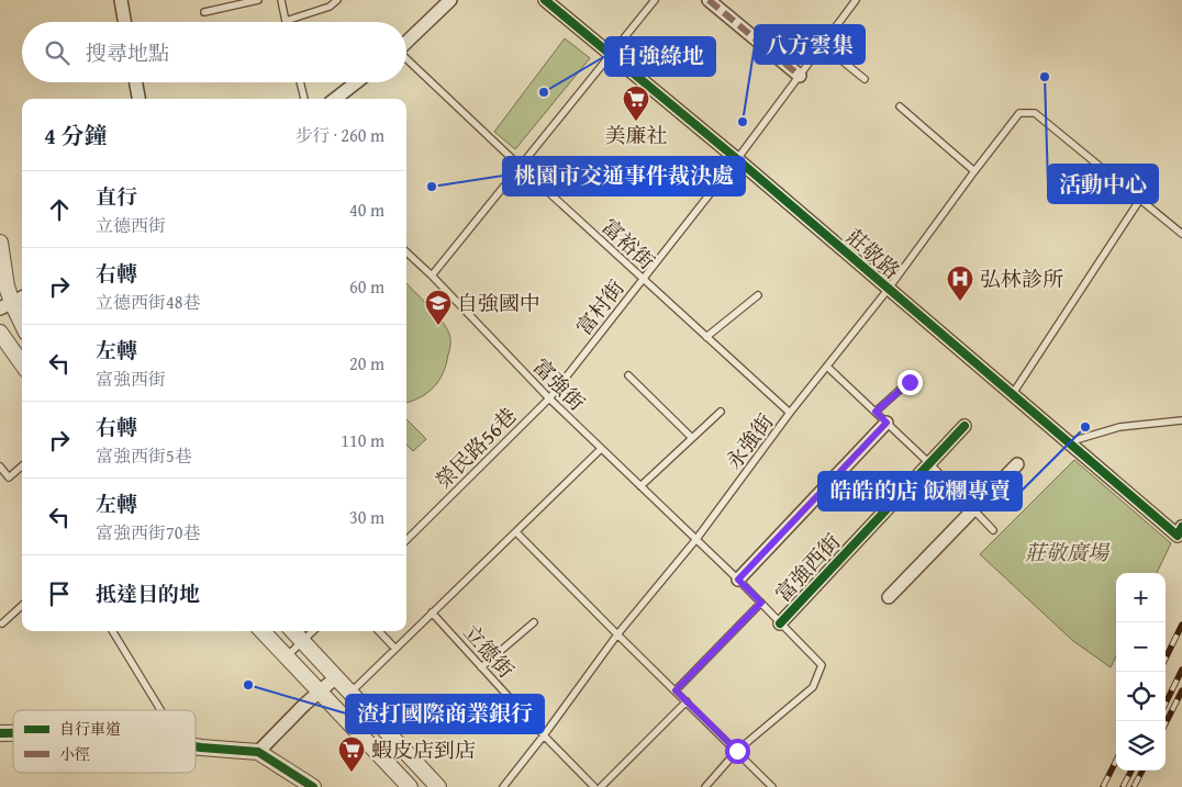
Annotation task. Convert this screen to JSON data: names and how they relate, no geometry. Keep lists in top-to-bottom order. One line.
{"streets":{"street":["莊敬路","富強西街"],"lane":["富裕街","富村街","富強街","永強街","榮民路56巷","立德街"]},"crossings":[["富裕街","富村街"],["富裕街","永強街"],["莊敬路","富村街"],["莊敬路","永強街"],["富村街","富強街"],["富村街","榮民路56巷"],["富強街","永強街"],["富強街","榮民路56巷"],["富強街","富強西街"],["永強街","富強西街"],["永強街","立德街"]],"parks":["莊敬廣場"],"places":{"other":["活動中心","自強綠地","八方雲集","桃園市交通事件裁決處","皓皓的店 飯糰專賣","渣打國際商業銀行"],"supermarket":["美廉社","蝦皮店到店"],"hospital":["弘林診所"],"school or university":["自強國中"]},"legend":["自行車道","小徑"],"page":{"search":"搜尋地點","heading":["4 分鐘","步行 · 260 m"],"list":[["直行","立德西街","40 m"],["右轉","立德西街48巷","60 m"],["左轉","富強西街","20 m"],["右轉","富強西街5巷","110 m"],["左轉","富強西街70巷","30 m"],"抵達目的地"],"map_buttons":["+","−"]}}
